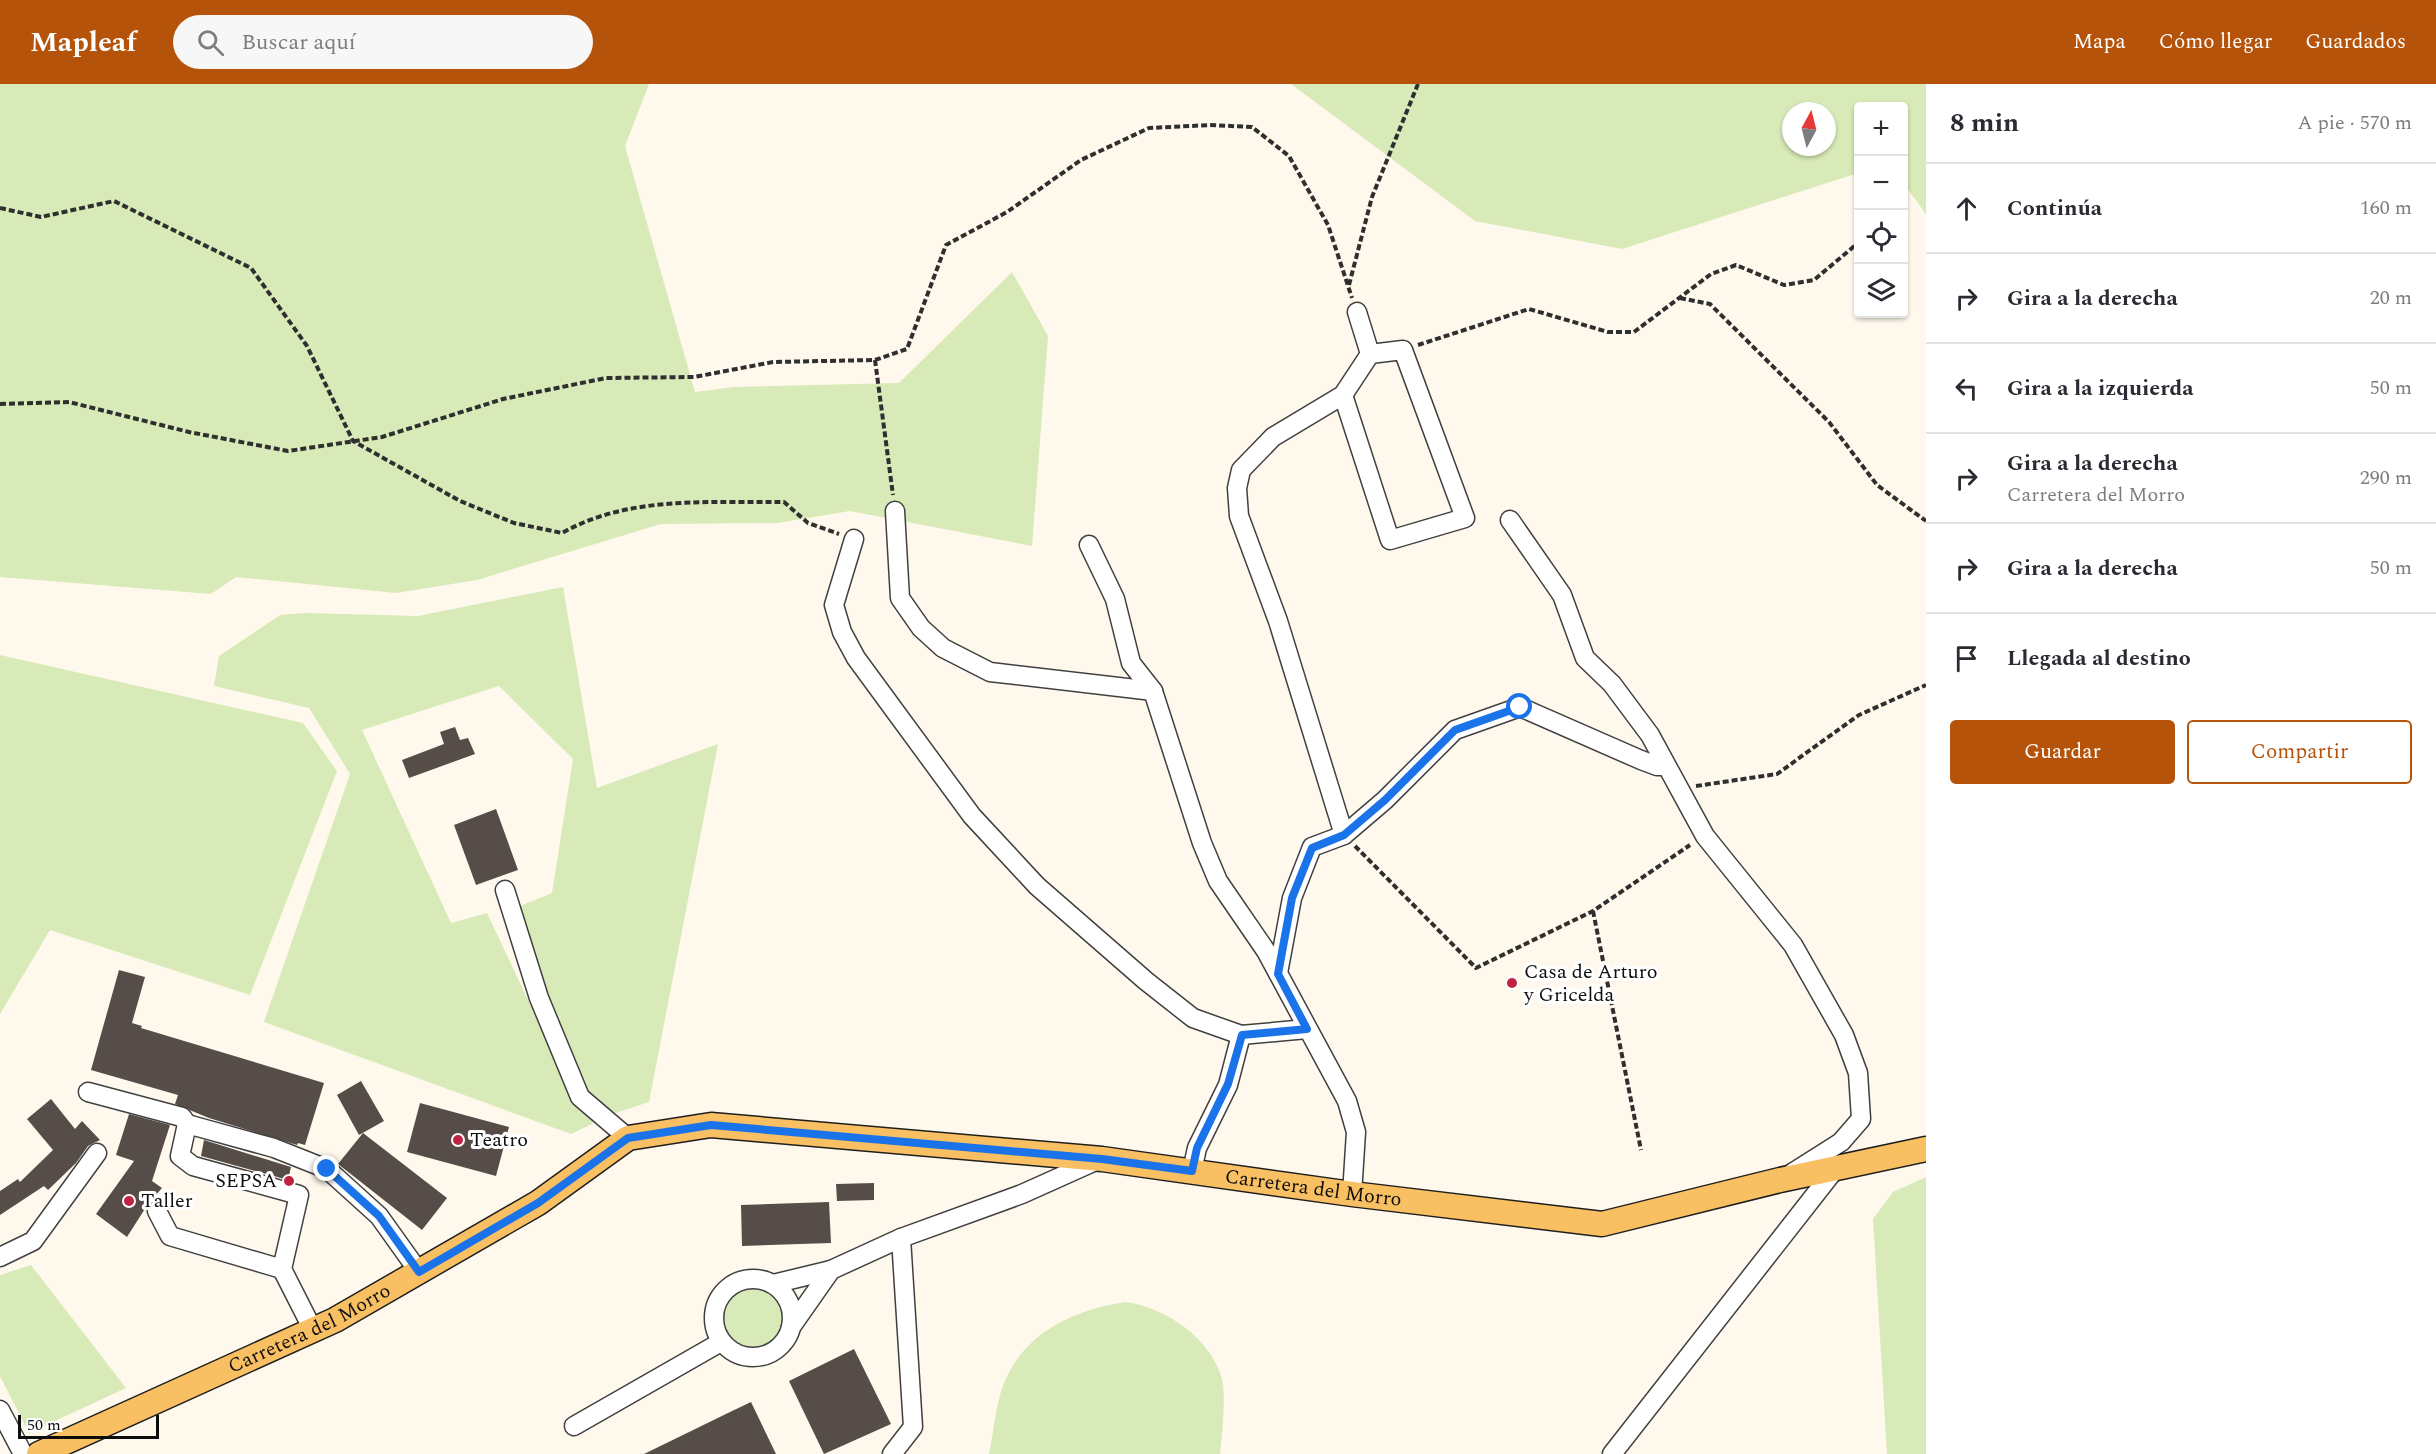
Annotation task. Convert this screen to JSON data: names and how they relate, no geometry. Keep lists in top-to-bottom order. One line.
{"streets":{"main road":["Carretera del Morro"]},"places":["Casa de Arturo y Gricelda","Teatro","SEPSA","Taller"],"scale_bar":"50 m","north":"top","page":{"header":"Mapleaf","search":"Buscar aquí","nav":["Mapa","Cómo llegar","Guardados"],"heading":["8 min","A pie · 570 m"],"map_buttons":["+","−"],"list":[["Continúa","160 m"],["Gira a la derecha","20 m"],["Gira a la izquierda","50 m"],["Gira a la derecha","Carretera del Morro","290 m"],["Gira a la derecha","50 m"],"Llegada al destino"],"buttons":["Guardar","Compartir"],"scale":"50 m"}}
